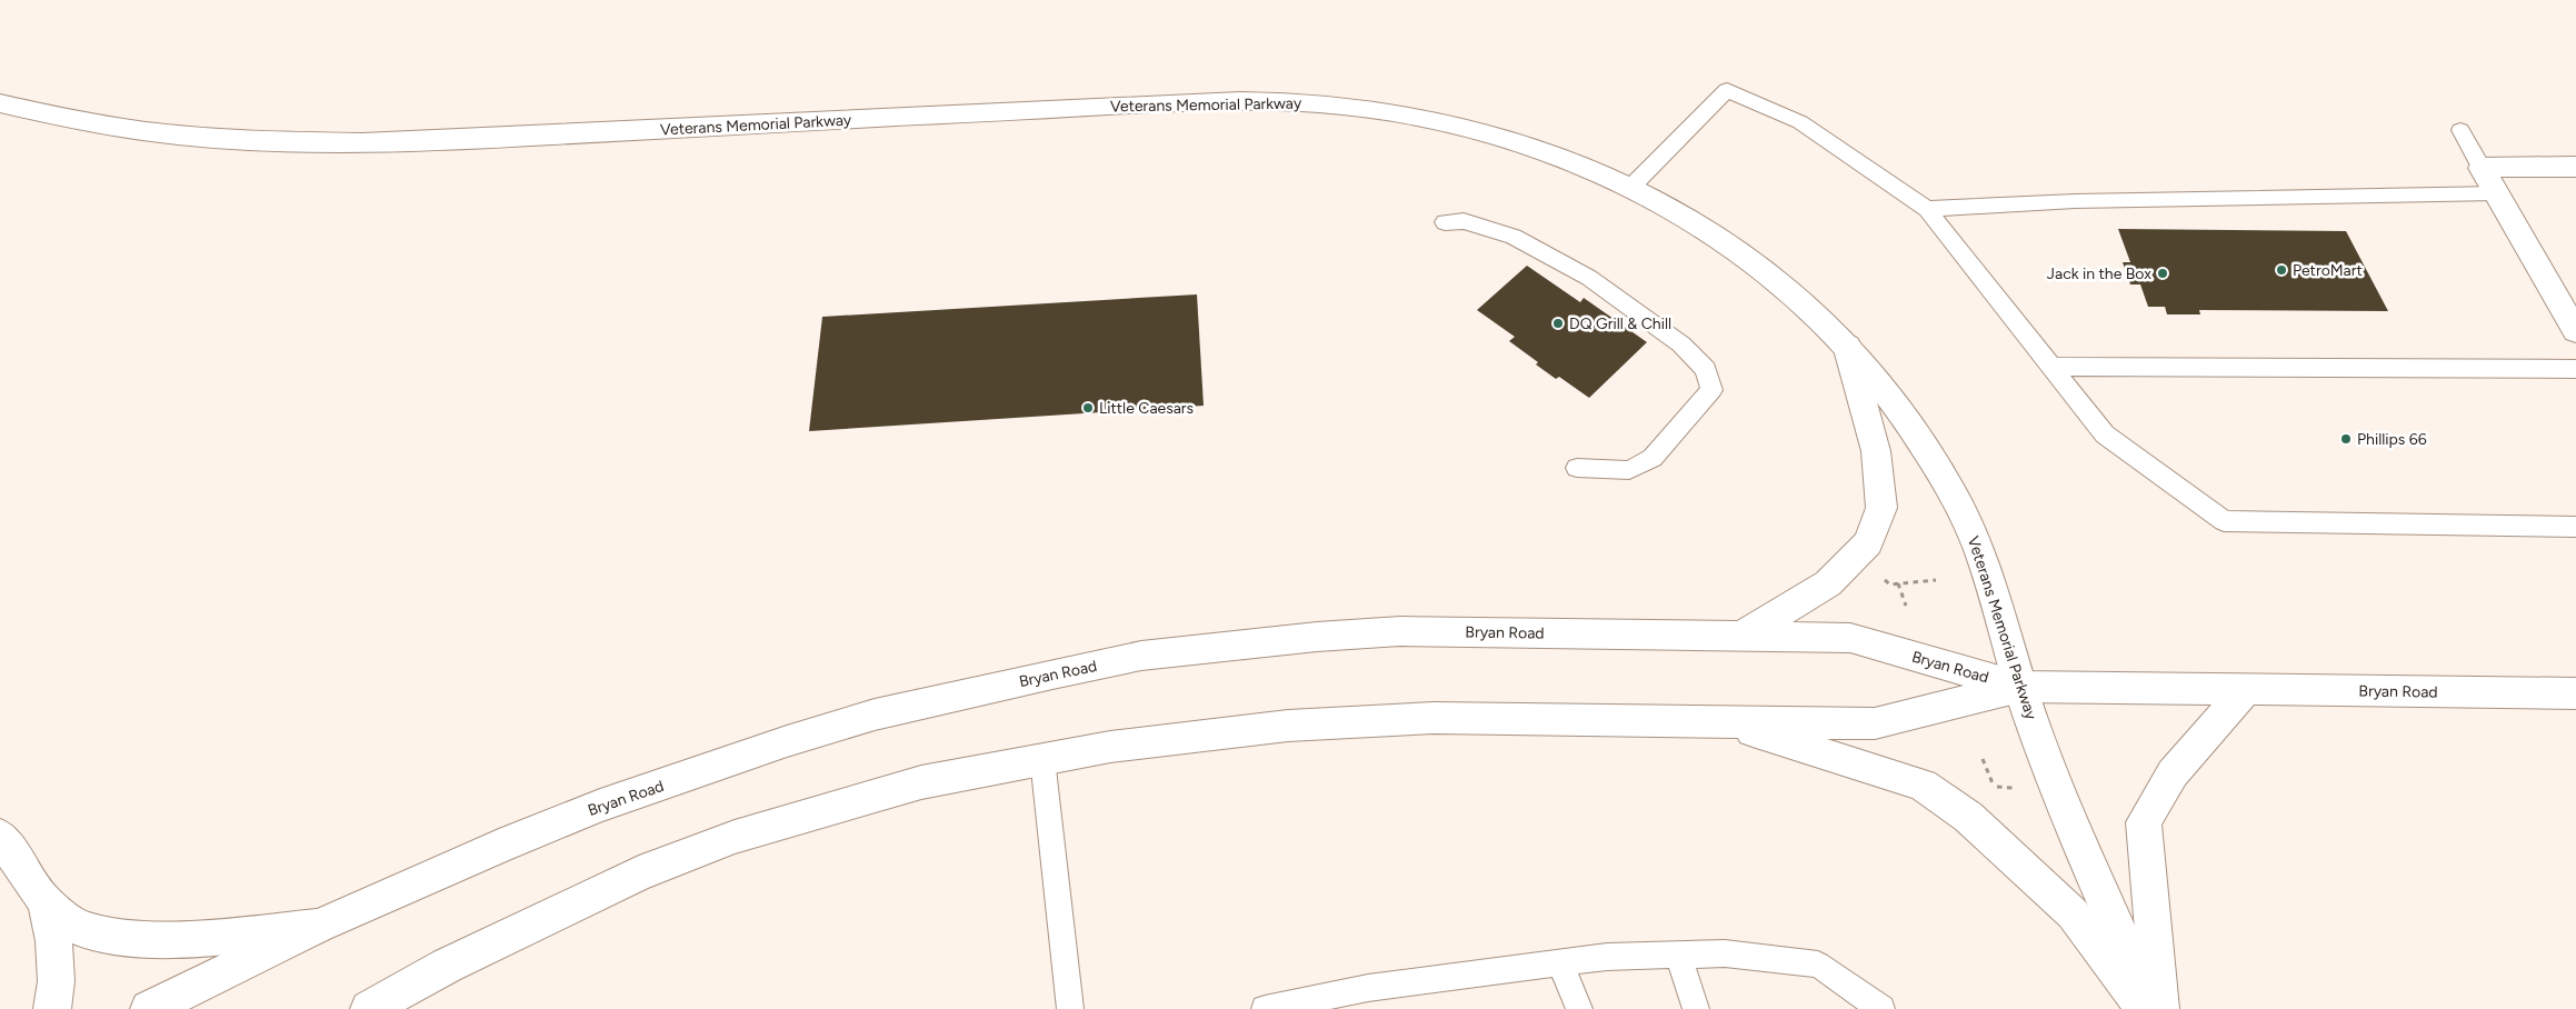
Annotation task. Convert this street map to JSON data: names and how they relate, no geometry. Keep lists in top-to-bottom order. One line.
{"streets":{"main road":["Veterans Memorial Parkway","Bryan Road"]},"crossings":[["Veterans Memorial Parkway","Bryan Road"]],"places":["PetroMart","Jack in the Box","DQ Grill & Chill","Little Caesars","Phillips 66"]}
